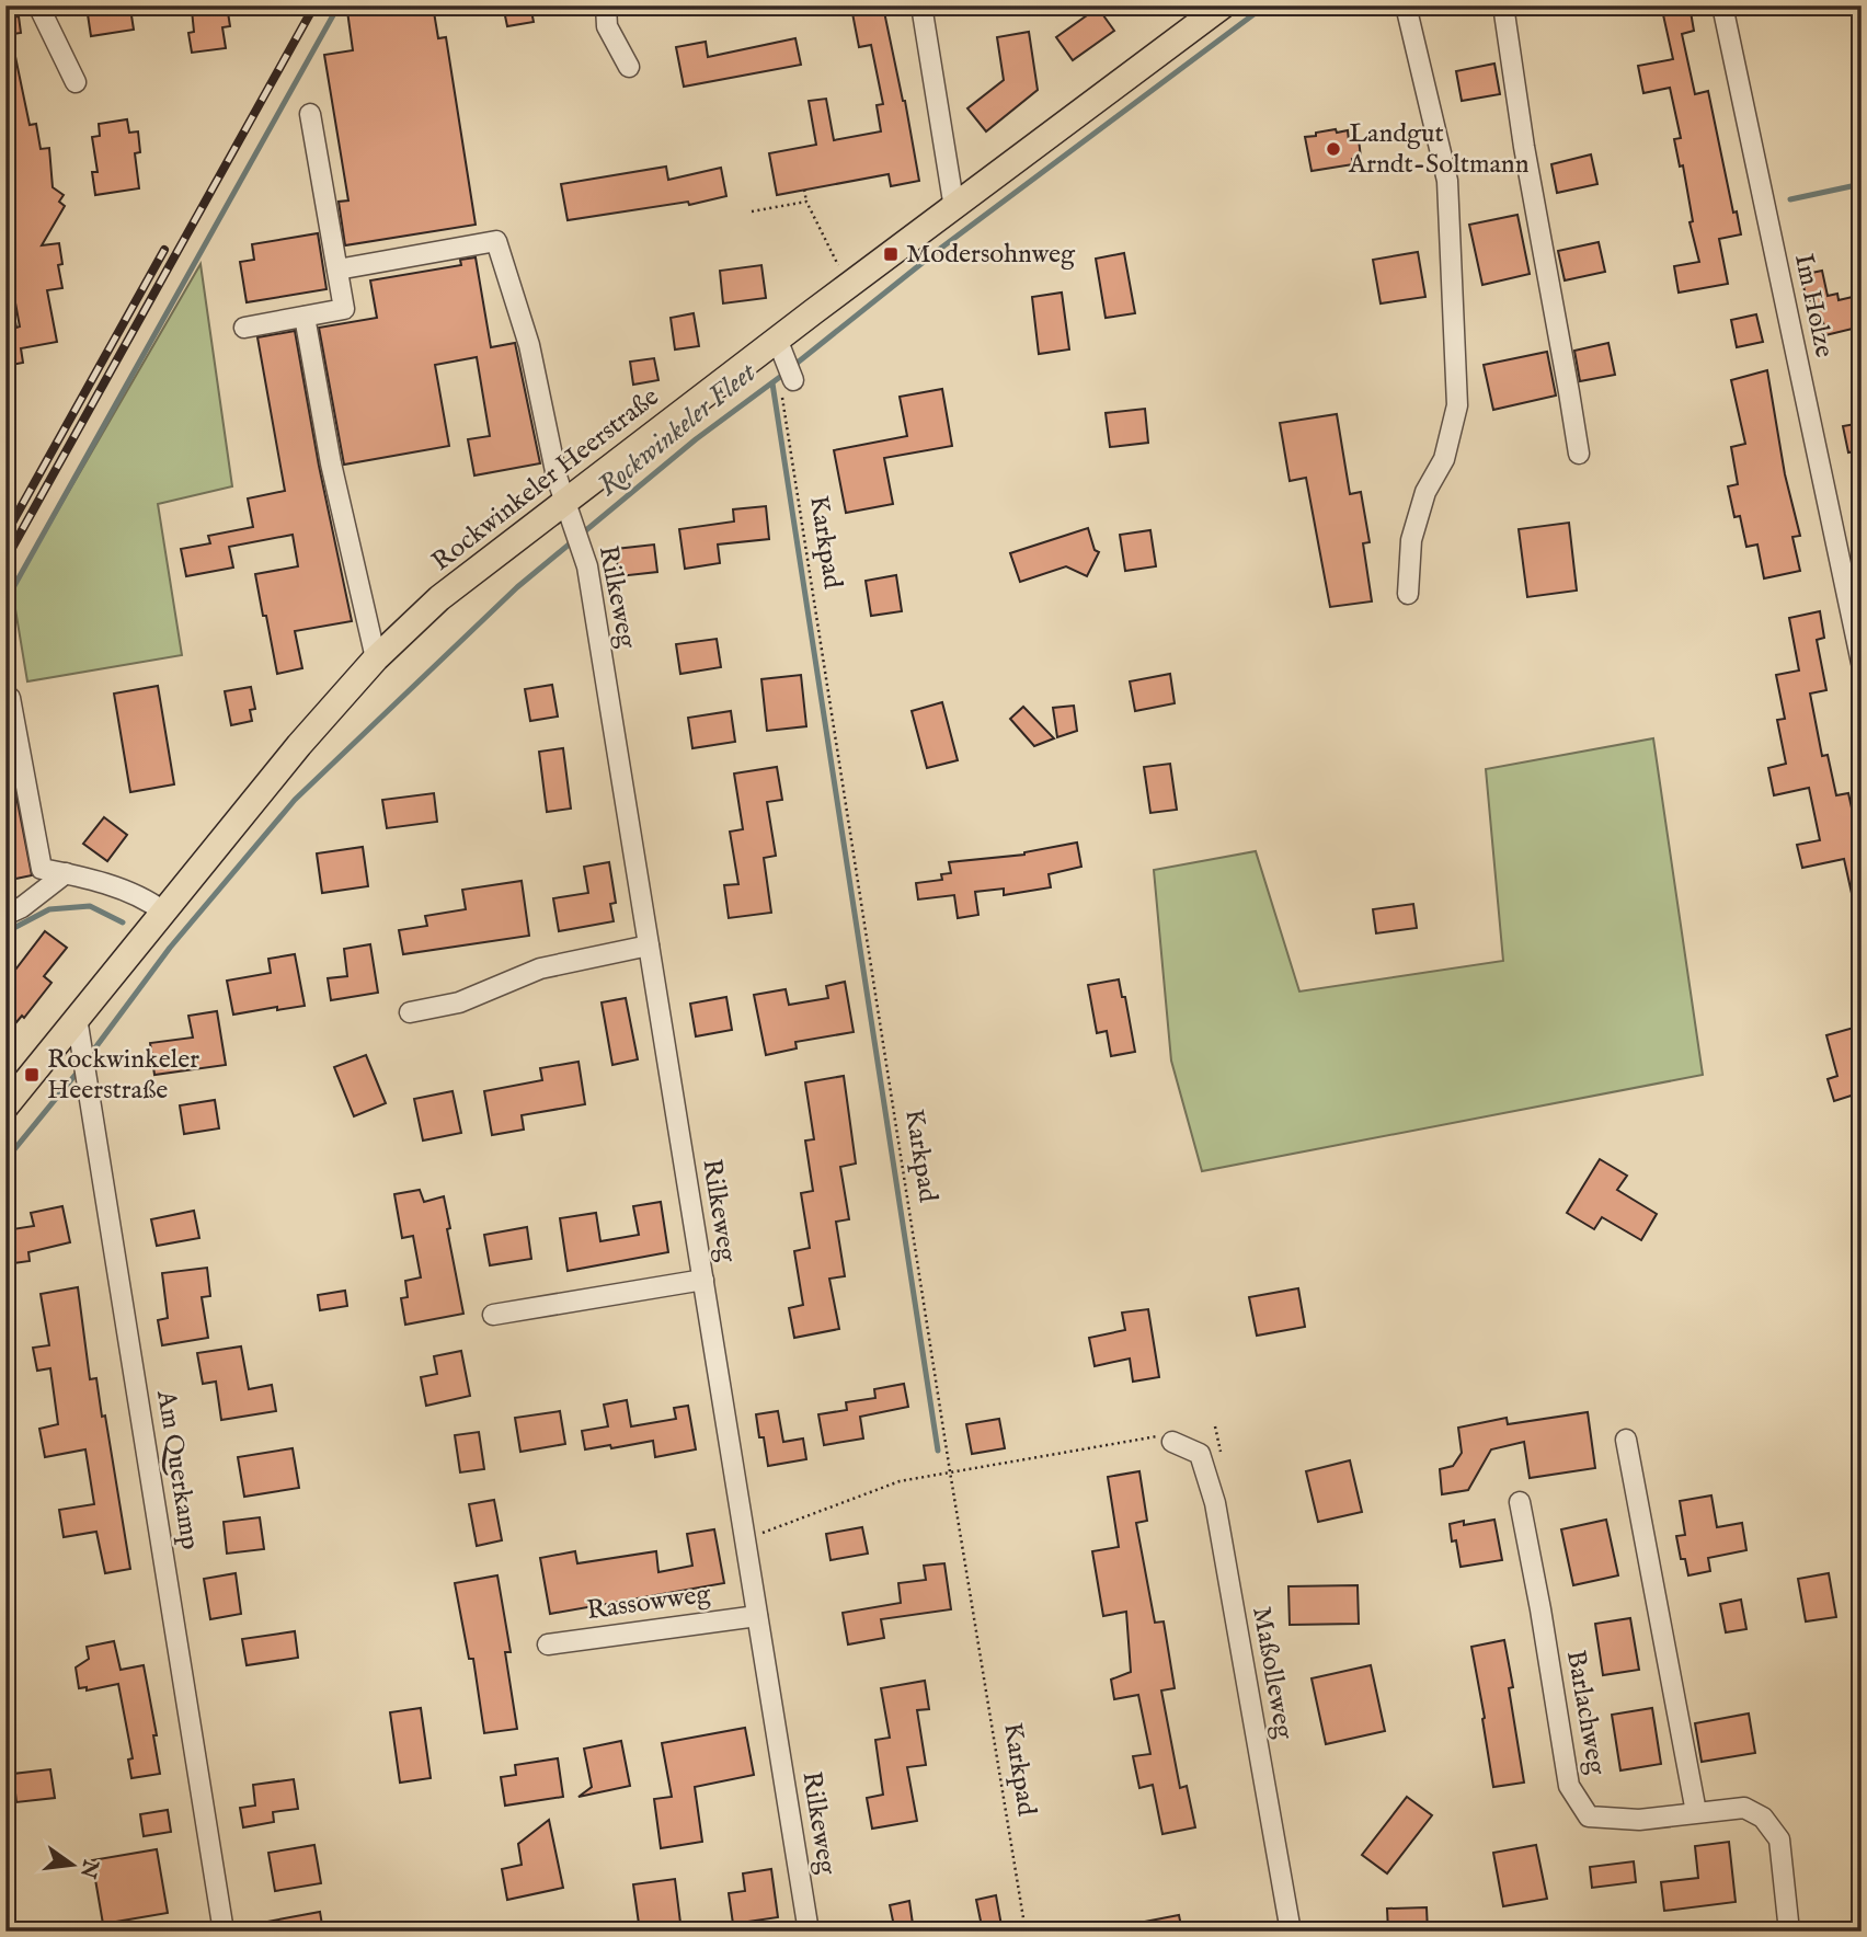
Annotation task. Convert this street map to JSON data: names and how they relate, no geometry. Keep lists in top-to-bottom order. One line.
{"streets":{"main road":["Rockwinkeler Heerstraße"],"street":["Im Holze","Rilkeweg","Am Querkamp","Rassowweg","Maßolleweg","Barlachweg"],"path":["Karkpad"]},"crossings":[["Rockwinkeler Heerstraße","Rilkeweg"],["Rockwinkeler Heerstraße","Am Querkamp"],["Rilkeweg","Rassowweg"]],"water":["Rockwinkeler Fleet"],"places":{"other":["Landgut Arndt-Soltmann"],"transit":["Modersohnweg","Rockwinkeler Heerstraße"]},"north":"right"}
